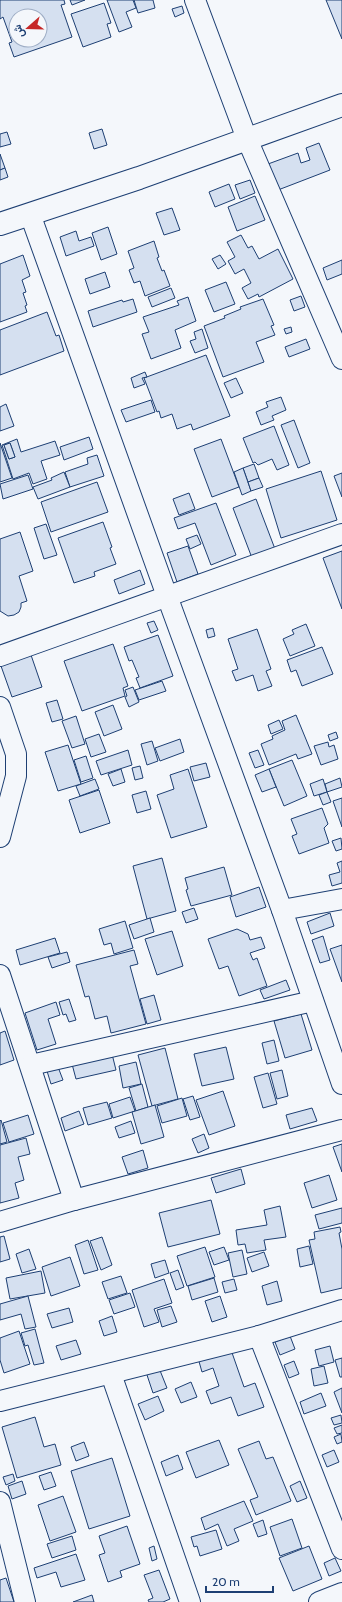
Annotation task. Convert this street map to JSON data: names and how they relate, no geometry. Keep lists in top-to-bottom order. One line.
{"scale_bar":"20 m","north":"left"}
